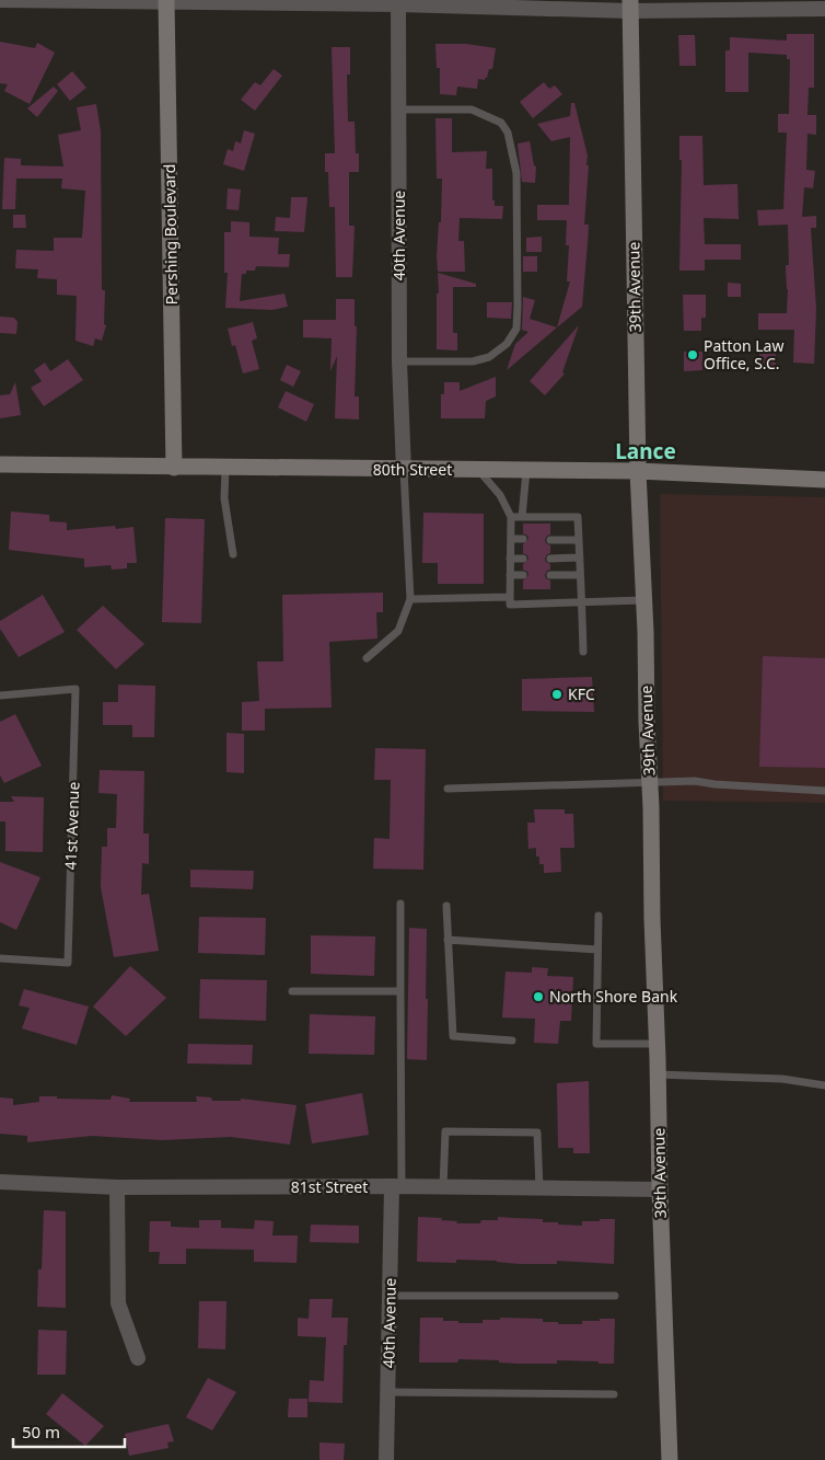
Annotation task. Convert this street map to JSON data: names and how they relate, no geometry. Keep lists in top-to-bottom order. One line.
{"streets":{"main road":["Pershing Boulevard","39th Avenue","80th Street"],"street":["40th Avenue","81st Street"],"lane":["41st Avenue"]},"crossings":[["Pershing Boulevard","80th Street"],["40th Avenue","80th Street"],["40th Avenue","81st Street"],["39th Avenue","80th Street"],["39th Avenue","81st Street"]],"districts":["Lance"],"places":["Patton Law Office, S.C.","KFC","North Shore Bank"],"scale_bar":"50 m"}
